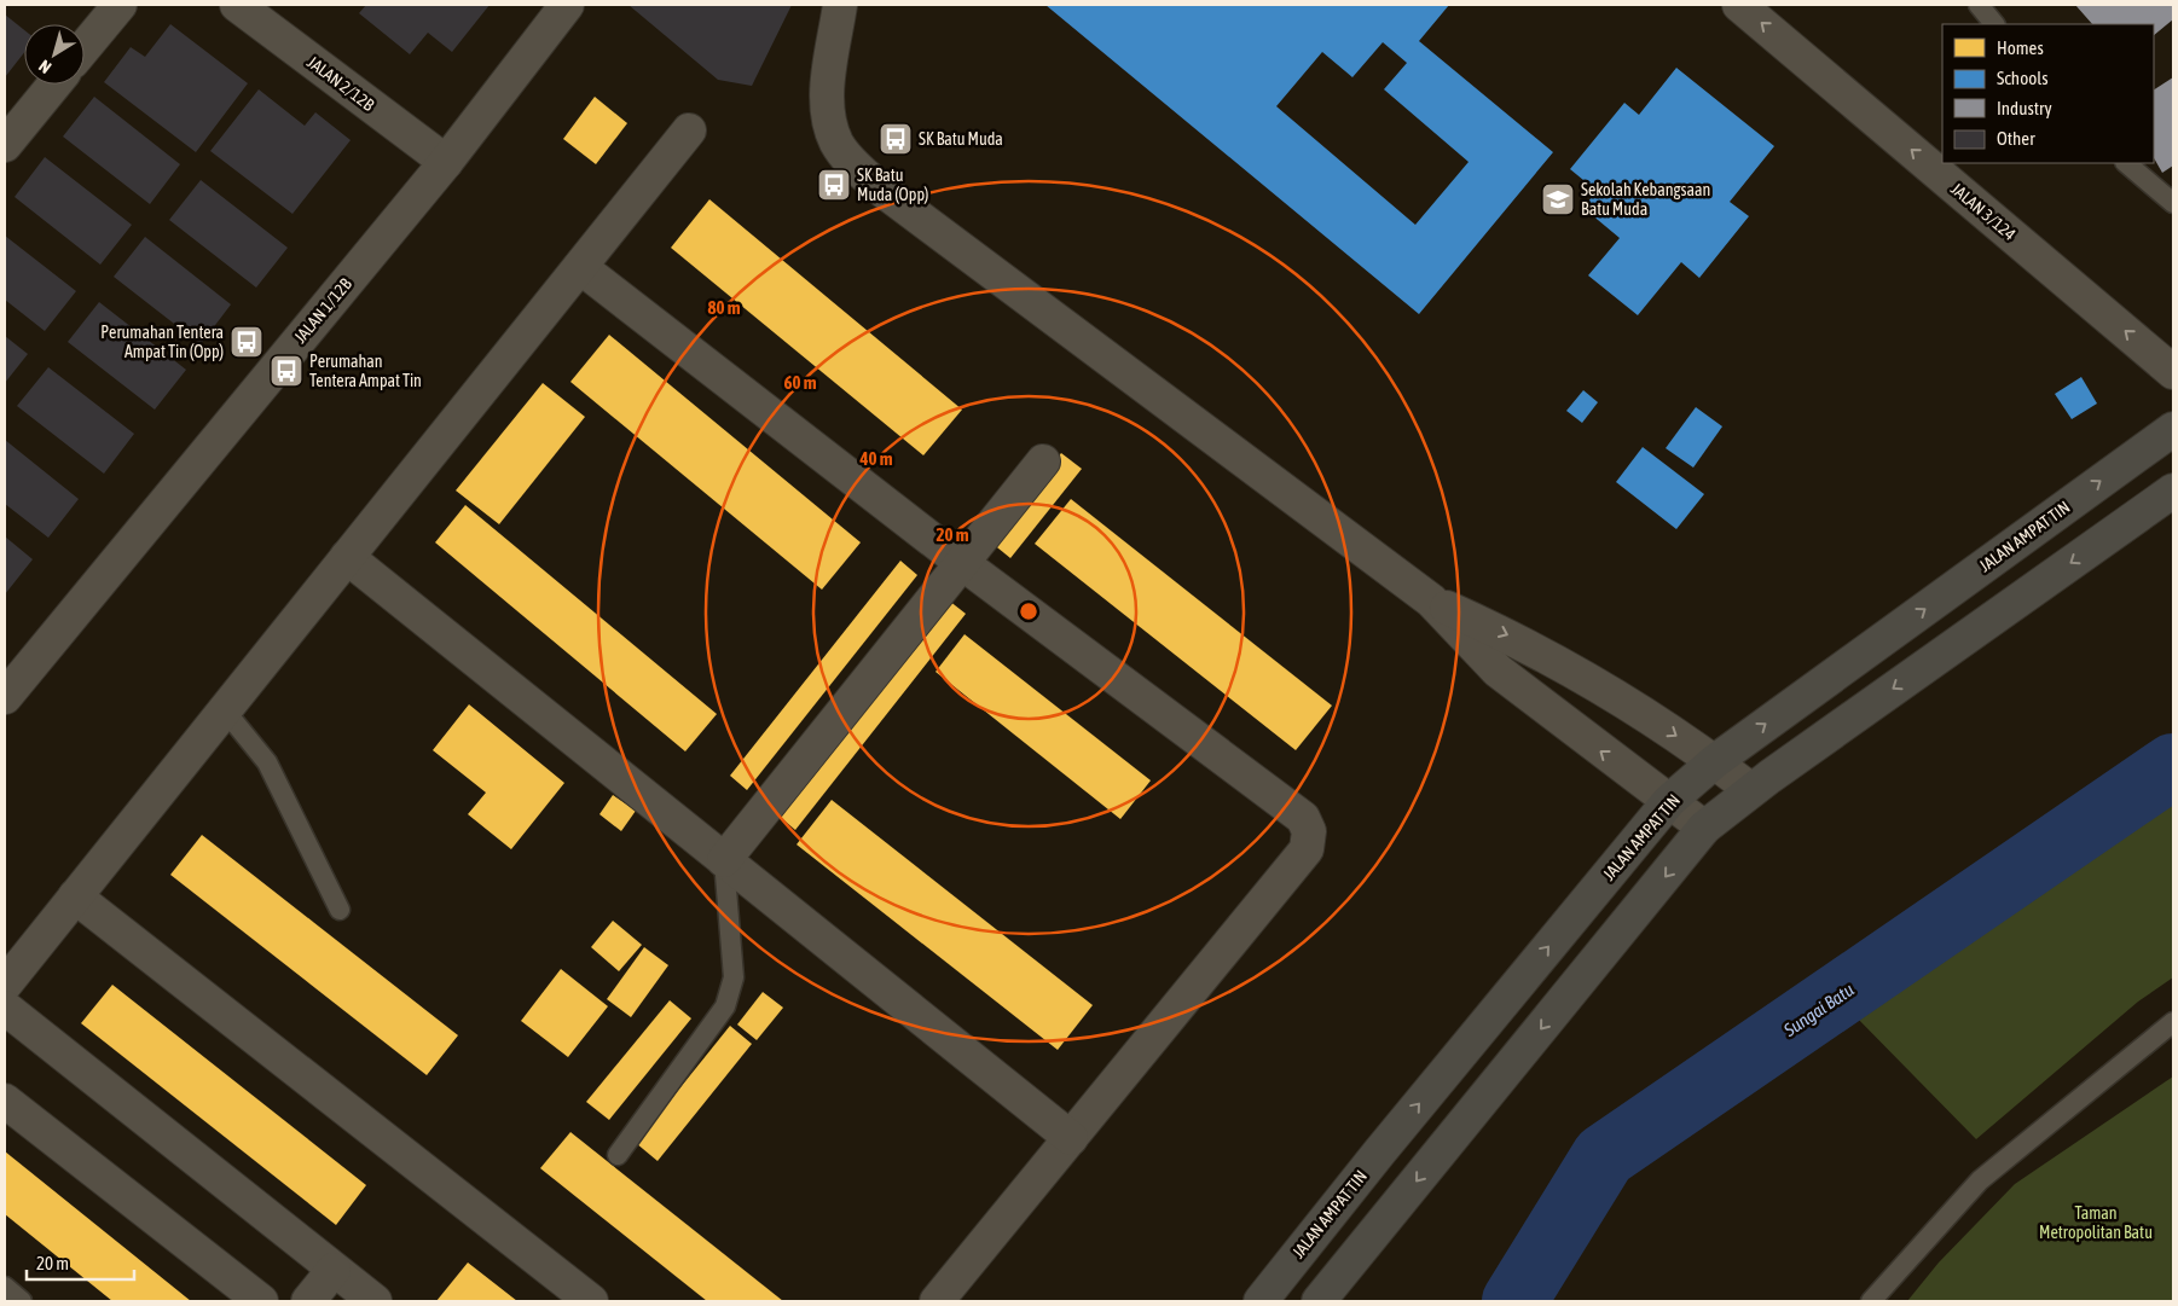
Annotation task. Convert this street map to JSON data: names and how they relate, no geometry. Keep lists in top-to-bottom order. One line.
{"streets":{"street":["JALAN 2/12B","JALAN 3/124","JALAN 1/12B","JALAN AMPAT TIN"]},"crossings":[["JALAN 2/12B","JALAN 1/12B"]],"one_way":["JALAN 3/124"],"water":["Sungai Batu"],"parks":["Taman Metropolitan Batu"],"places":{"bus stop":["SK Batu Muda","SK Batu Muda (Opp)","Perumahan Tentera Ampat Tin (Opp)","Perumahan Tentera Ampat Tin"],"school or university":["Sekolah Kebangsaan Batu Muda"]},"legend":["Homes","Schools","Industry","Other"],"scale_bar":"20 m","north":"bottom left","rings":["80 m","60 m","40 m","20 m"]}
